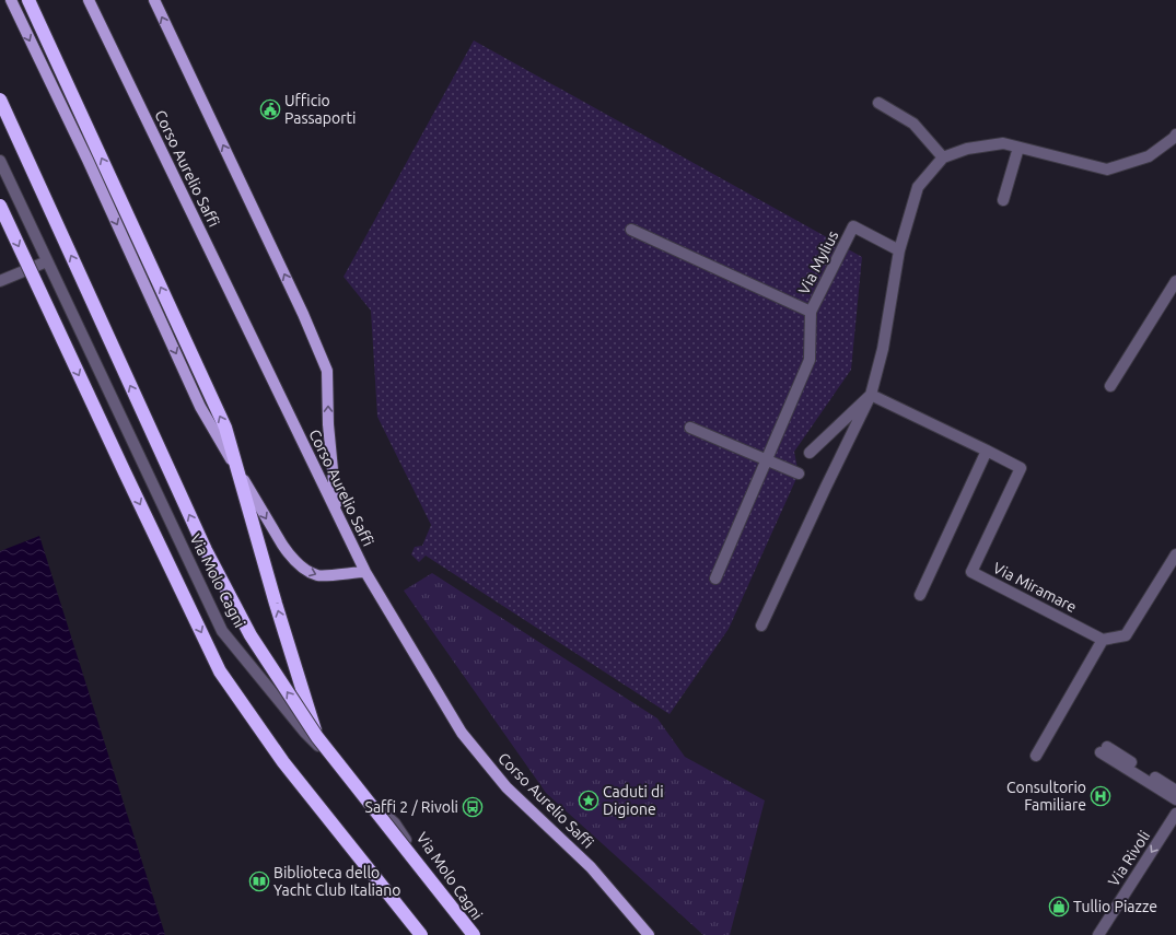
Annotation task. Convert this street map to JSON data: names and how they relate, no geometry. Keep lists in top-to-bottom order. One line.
{"streets":{"main road":["Corso Aurelio Saffi"],"street":["Via Mylius","Via Molo Cagni","Via Miramare","Via Rivoli"]},"one_way":["Via Rivoli"],"places":{"public building":["Ufficio Passaporti"],"hospital":["Consultorio Familiare"],"place":["Caduti di Digione"],"bus stop":["Saffi 2 / Rivoli"],"library":["Biblioteca dello Yacht Club Italiano"],"shop":["Tullio Piazze"]}}
